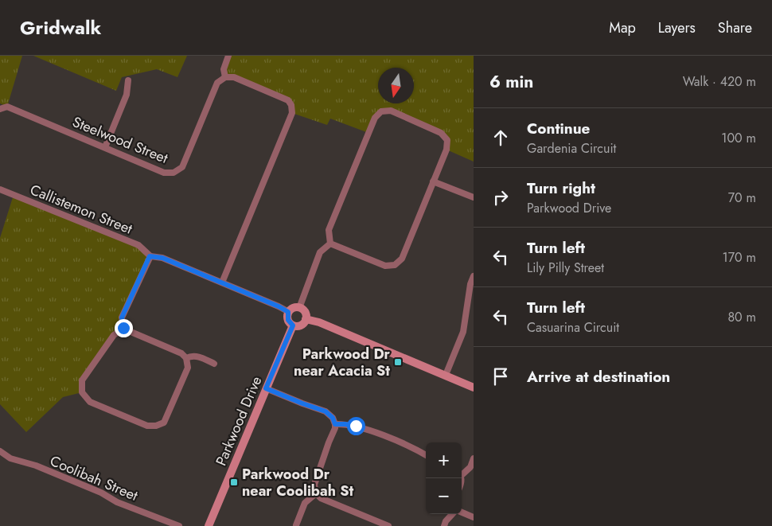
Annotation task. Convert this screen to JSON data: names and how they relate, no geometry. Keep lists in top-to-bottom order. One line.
{"streets":{"street":["Steelwood Street","Callistemon Street","Parkwood Drive","Coolibah Street"]},"places":{"transit":["Parkwood Dr near Acacia St","Parkwood Dr near Coolibah St"]},"north":"bottom","page":{"header":"Gridwalk","nav":["Map","Layers","Share"],"heading":["6 min","Walk · 420 m"],"list":[["Continue","Gardenia Circuit","100 m"],["Turn right","Parkwood Drive","70 m"],["Turn left","Lily Pilly Street","170 m"],["Turn left","Casuarina Circuit","80 m"],"Arrive at destination"],"map_buttons":["+","−"]}}
